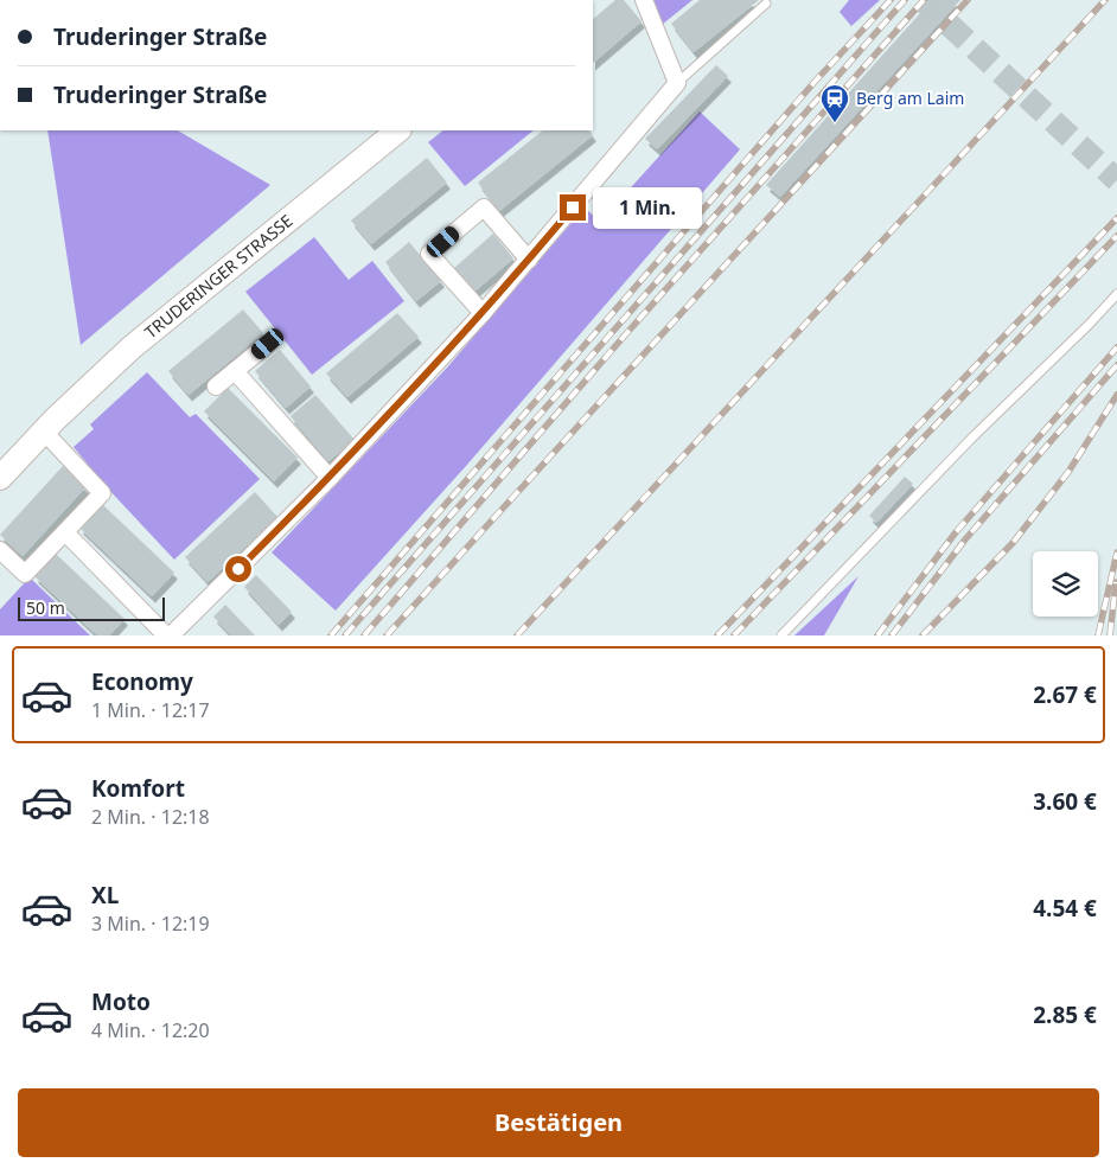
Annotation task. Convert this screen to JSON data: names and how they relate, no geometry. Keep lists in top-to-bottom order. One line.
{"streets":{"street":["TRUDERINGER STRASSE"]},"places":{"station":["Berg am Laim"]},"scale_bar":"50 m","page":{"banner":["Truderinger Straße","Truderinger Straße"],"bubble":"1 Min.","scale":"50 m","list":[{"name":"Economy","note":"1 Min. · 12:17","value":"2.67 €"},{"name":"Komfort","note":"2 Min. · 12:18","value":"3.60 €"},{"name":"XL","note":"3 Min. · 12:19","value":"4.54 €"},{"name":"Moto","note":"4 Min. · 12:20","value":"2.85 €"}],"buttons":"Bestätigen"}}
